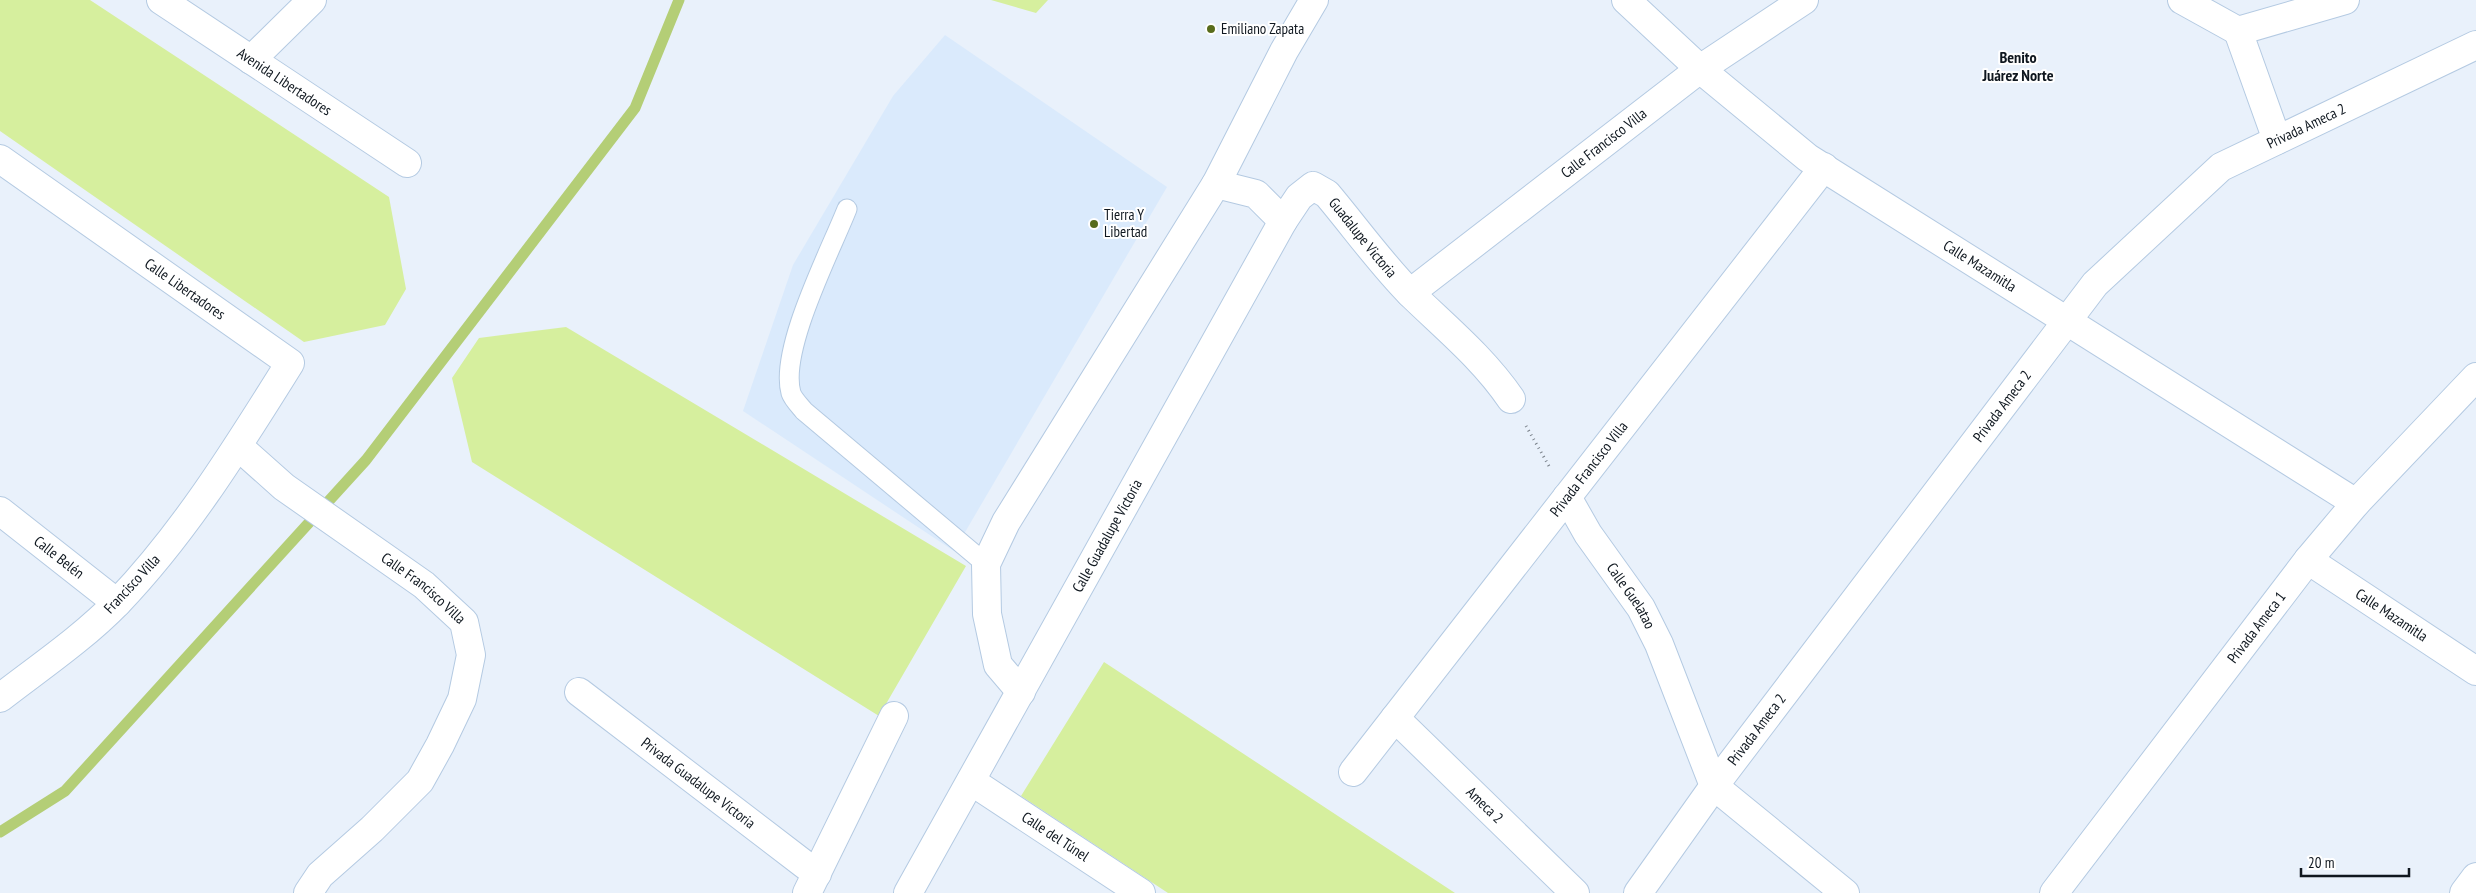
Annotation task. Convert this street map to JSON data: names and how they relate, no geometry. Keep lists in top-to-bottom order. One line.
{"streets":{"street":["Avenida Libertadores","Privada Ameca 2","Calle Francisco Villa","Guadalupe Victoria","Calle Mazamitla","Calle Libertadores","Privada Francisco Villa","Calle Guadalupe Victoria","Calle Belén","Francisco Villa","Calle Guelatao","Privada Ameca 1","Privada Guadalupe Victoria","Ameca 2","Calle del Túnel"]},"crossings":[["Privada Ameca 2","Calle Mazamitla"],["Privada Ameca 2","Calle Guelatao"],["Calle Francisco Villa","Guadalupe Victoria"],["Calle Francisco Villa","Calle Mazamitla"],["Calle Francisco Villa","Calle Libertadores"],["Calle Francisco Villa","Francisco Villa"],["Guadalupe Victoria","Calle Guadalupe Victoria"],["Calle Mazamitla","Privada Francisco Villa"],["Calle Mazamitla","Privada Ameca 1"],["Calle Libertadores","Francisco Villa"],["Privada Francisco Villa","Calle Guelatao"],["Privada Francisco Villa","Ameca 2"],["Calle Guadalupe Victoria","Calle del Túnel"],["Calle Belén","Francisco Villa"]],"districts":["Benito Juárez Norte"],"places":["Emiliano Zapata","Tierra Y Libertad"],"scale_bar":"20 m"}
